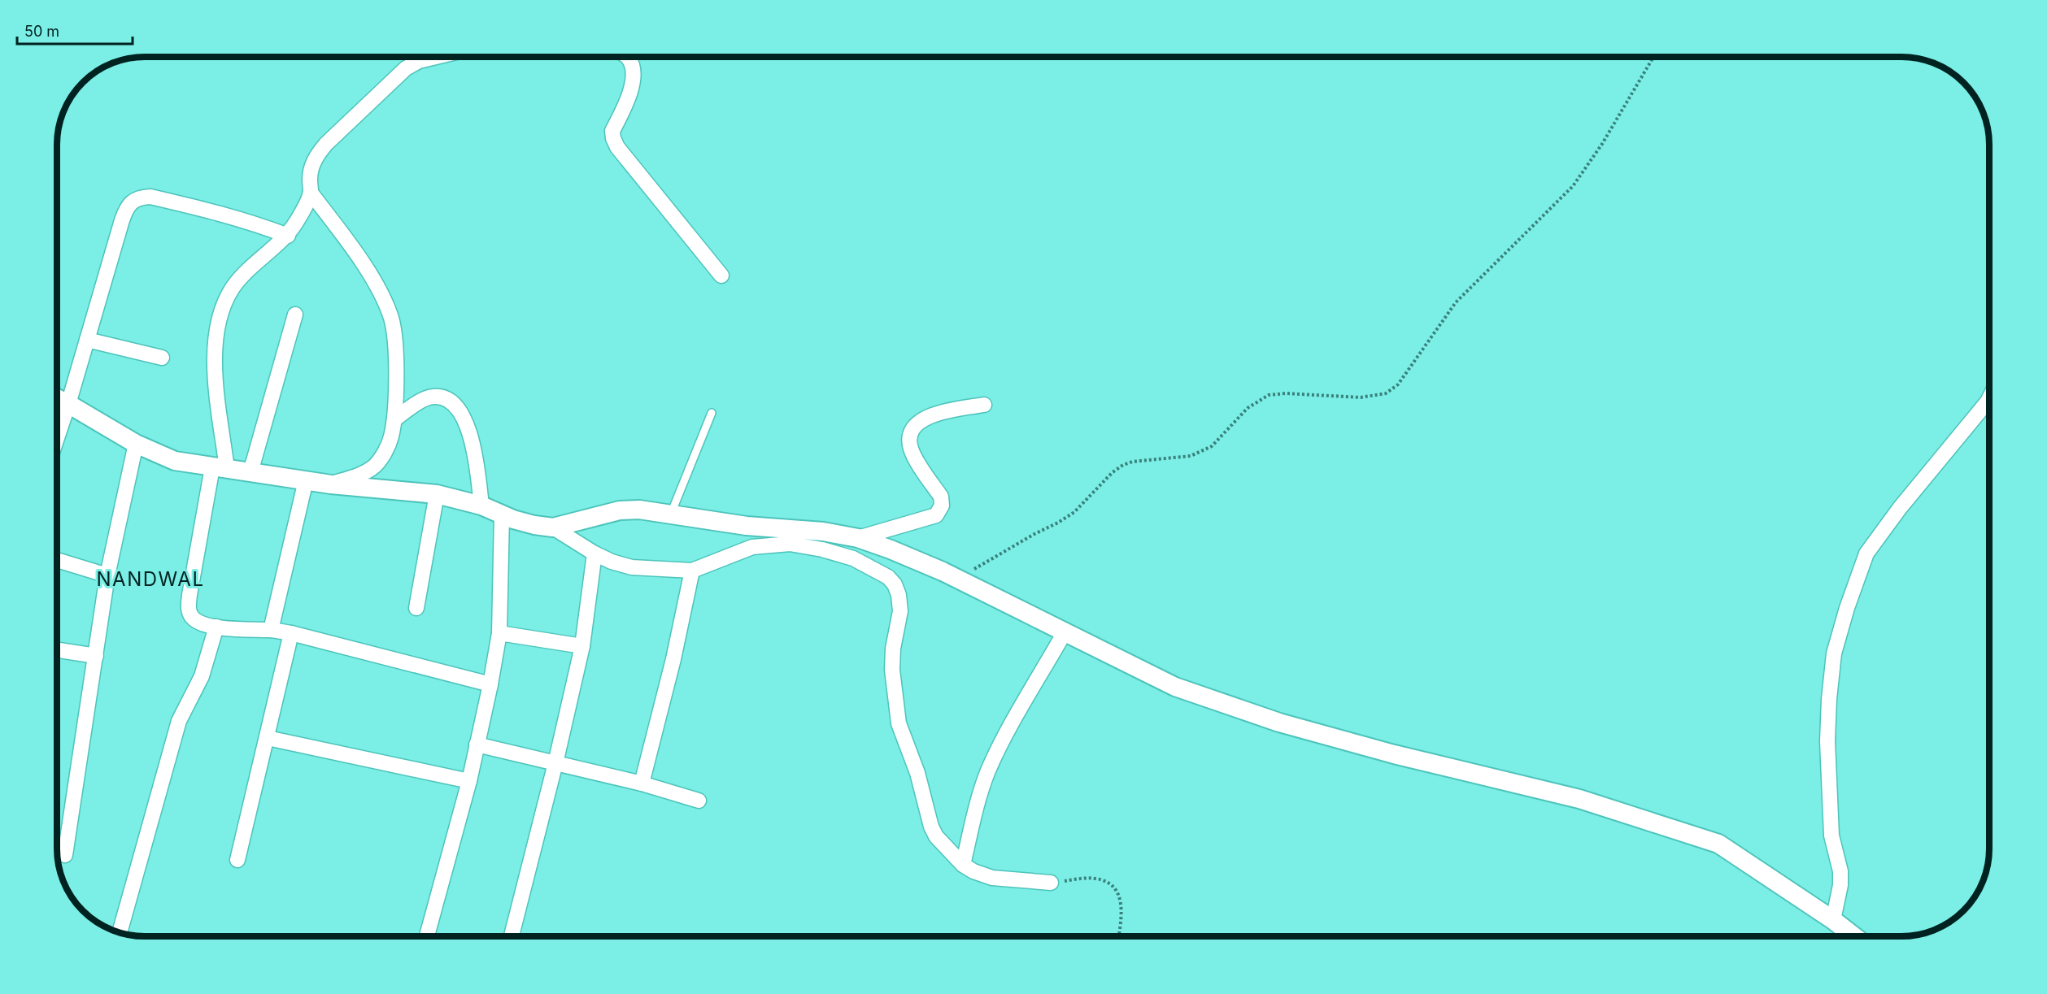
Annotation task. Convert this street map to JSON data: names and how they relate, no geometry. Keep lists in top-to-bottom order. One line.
{"districts":["NANDWAL"],"scale_bar":"50 m"}
